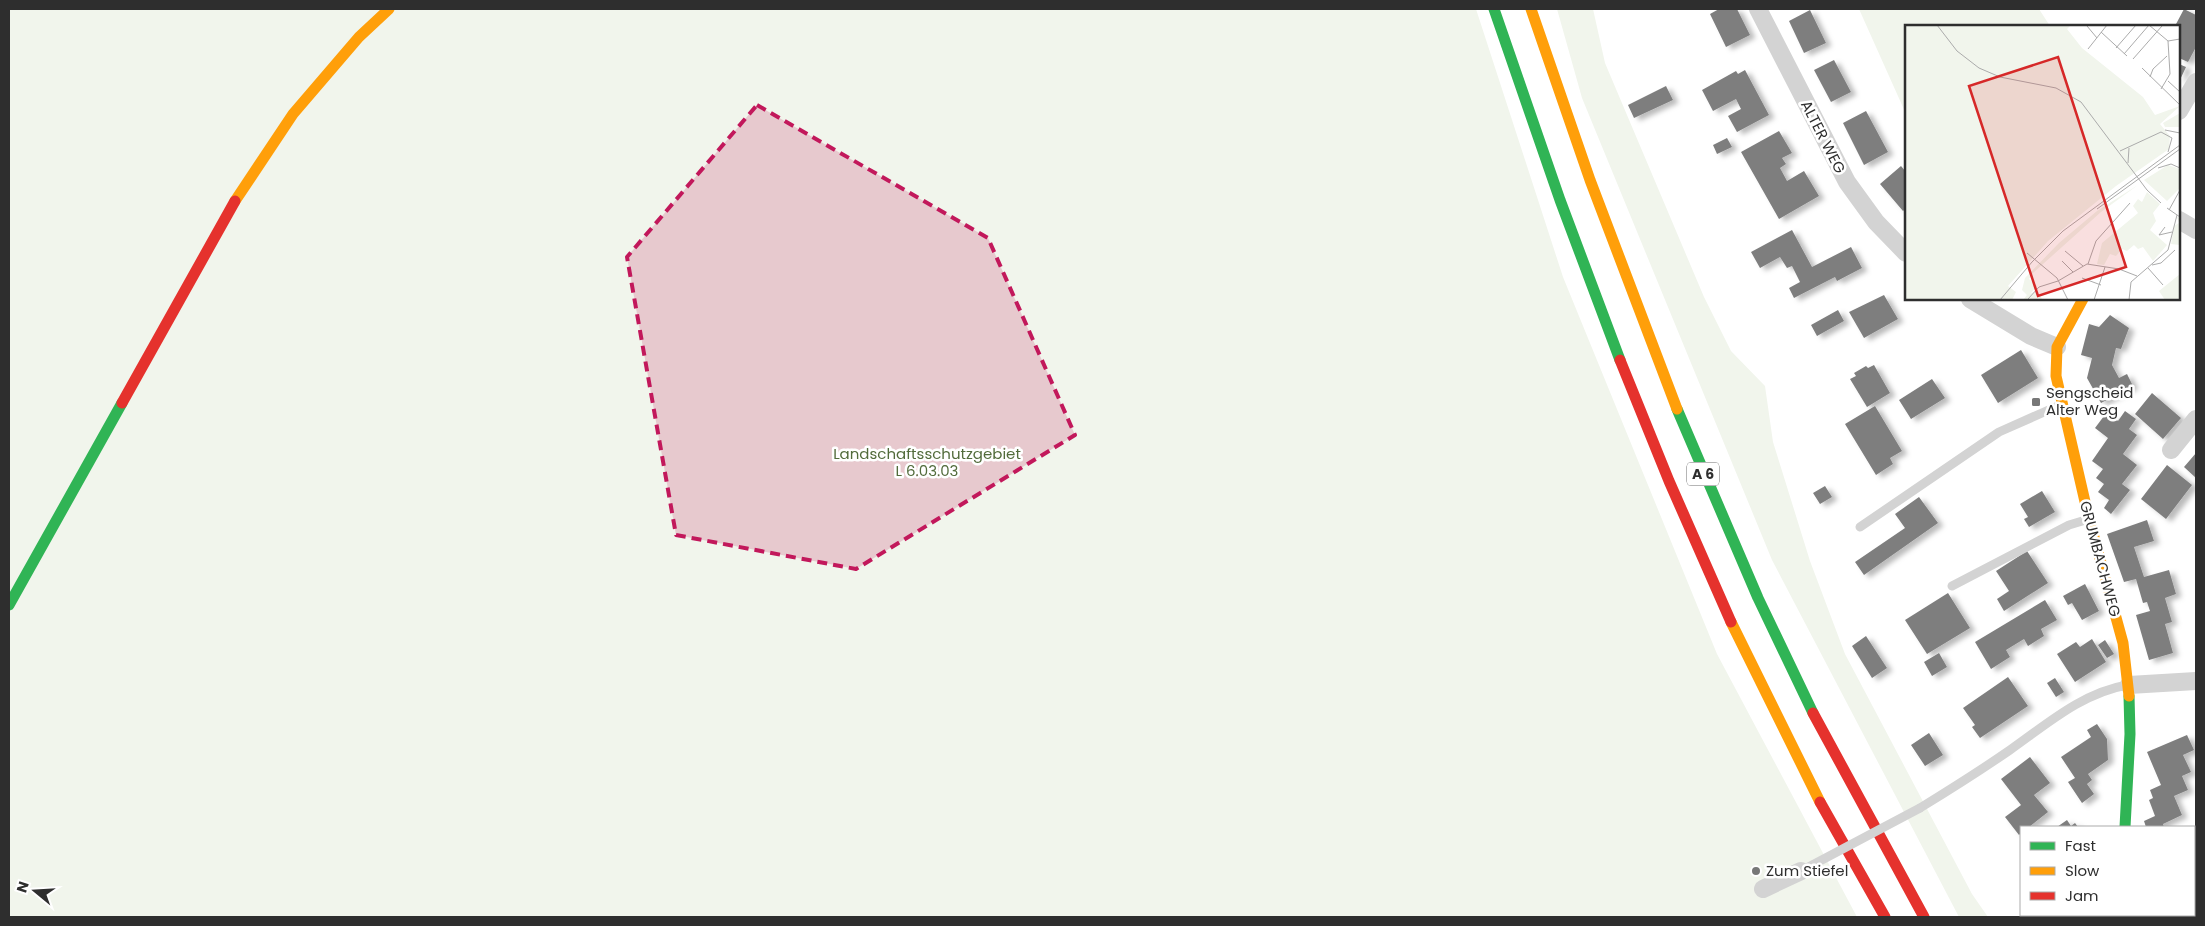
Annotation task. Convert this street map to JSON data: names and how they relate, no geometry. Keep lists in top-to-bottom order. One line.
{"streets":{"main road":["A 6","GRUMBACHWEG"],"street":["ALTER WEG"]},"parks":["Landschaftsschutzgebiet L 6.03.03"],"places":{"transit":["Sengscheid Alter Weg"],"other":["Zum Stiefel"]},"legend":["Fast","Slow","Jam"],"north":"left"}
